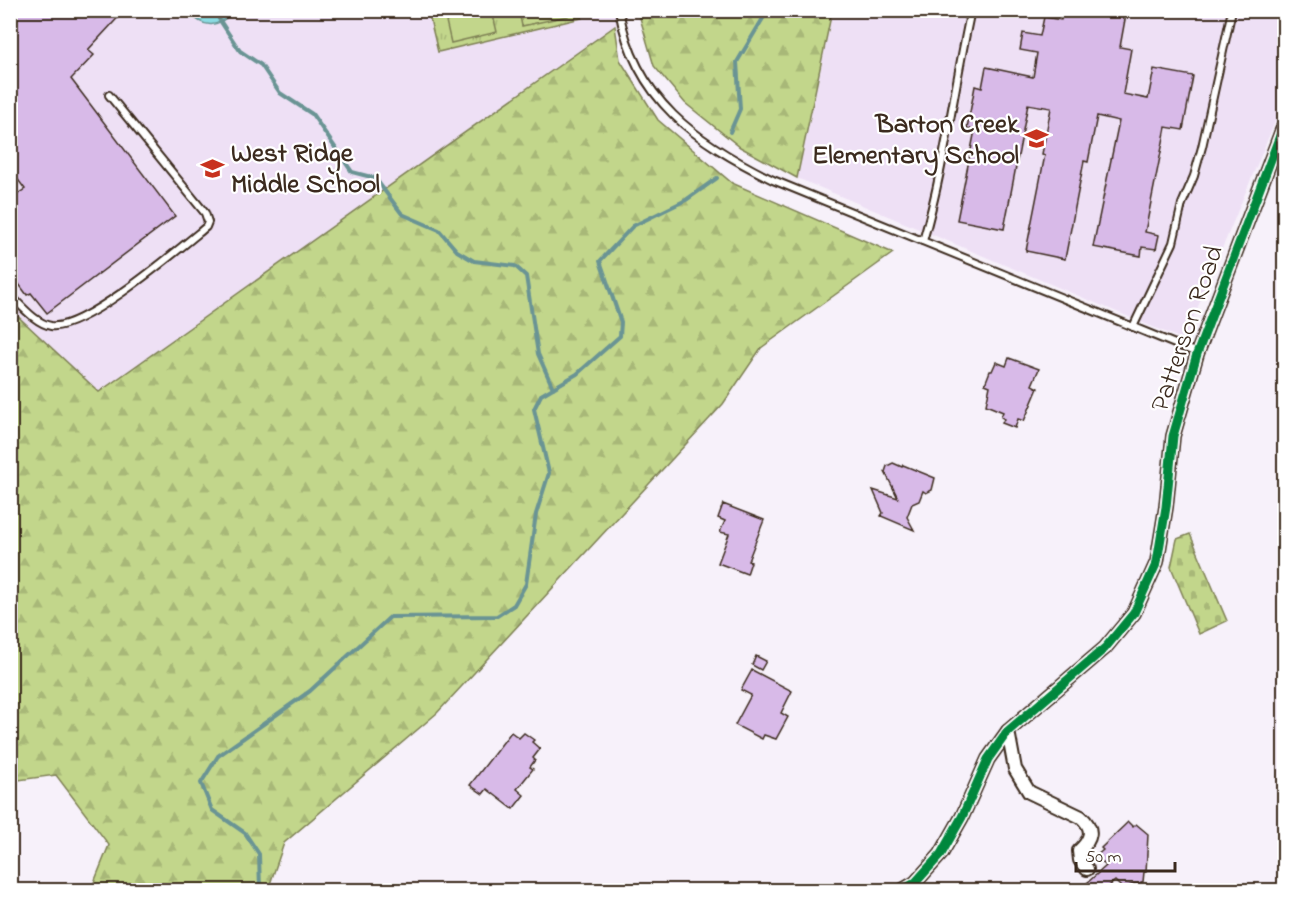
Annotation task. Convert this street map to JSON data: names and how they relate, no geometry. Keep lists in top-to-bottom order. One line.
{"streets":{"street":["Patterson Road"]},"places":{"school or university":["Barton Creek Elementary School","West Ridge Middle School"]},"scale_bar":"50 m"}
